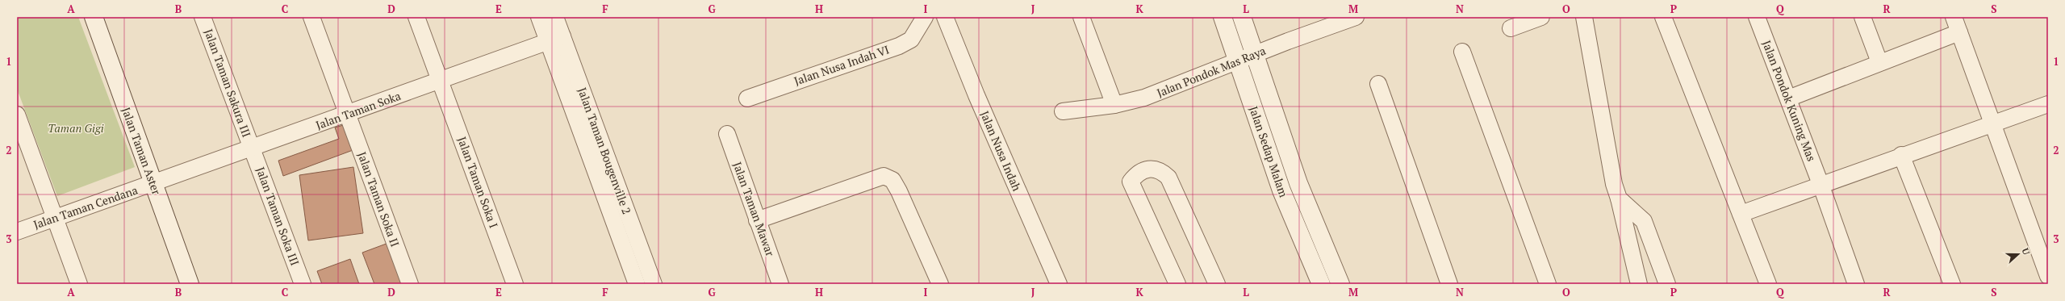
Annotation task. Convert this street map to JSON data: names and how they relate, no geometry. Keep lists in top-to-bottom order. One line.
{"streets":{"street":["Jalan Nusa Indah VI","Jalan Pondok Mas Raya","Jalan Taman Sakura III","Jalan Pondok Kuning Mas","Jalan Taman Soka","Jalan Taman Aster","Jalan Taman Bougenville 2","Jalan Nusa Indah","Jalan Sedap Malam","Jalan Taman Soka I","Jalan Taman Soka II","Jalan Taman Cendana","Jalan Taman Mawar","Jalan Taman Soka III"]},"crossings":[["Jalan Pondok Mas Raya","Jalan Sedap Malam"],["Jalan Taman Sakura III","Jalan Taman Soka"],["Jalan Taman Sakura III","Jalan Taman Soka III"],["Jalan Taman Soka","Jalan Taman Aster"],["Jalan Taman Soka","Jalan Taman Bougenville 2"],["Jalan Taman Soka","Jalan Taman Soka I"],["Jalan Taman Soka","Jalan Taman Soka II"],["Jalan Taman Soka","Jalan Taman Cendana"],["Jalan Taman Soka","Jalan Taman Soka III"],["Jalan Taman Aster","Jalan Taman Cendana"]],"parks":["Taman Gigi"],"north":"right","grid":{"columns":["A","B","C","D","E","F","G","H","I","J","K","L","M","N","O","P","Q","R","S"],"rows":["1","2","3"]}}
